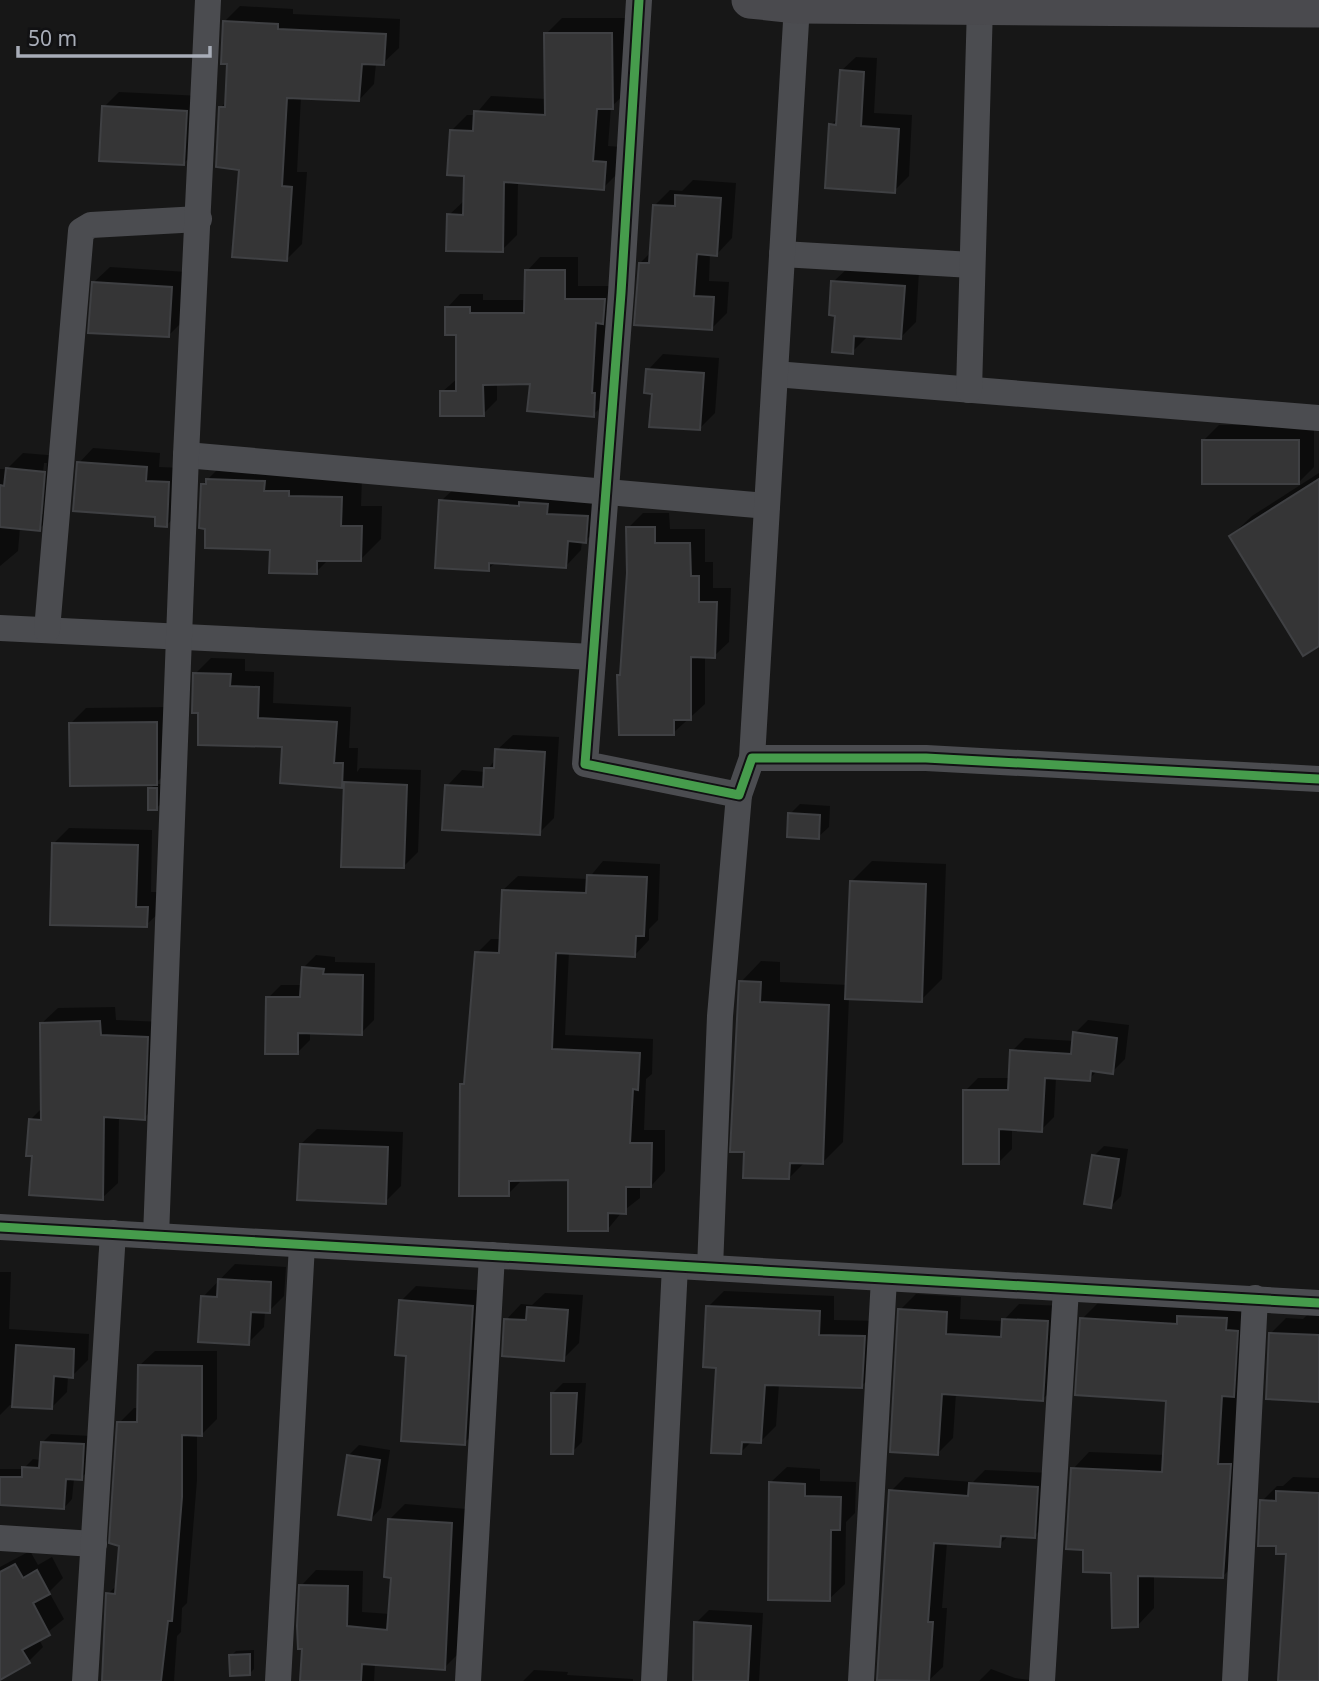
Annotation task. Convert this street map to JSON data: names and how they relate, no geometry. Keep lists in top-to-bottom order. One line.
{"scale_bar":"50 m"}
